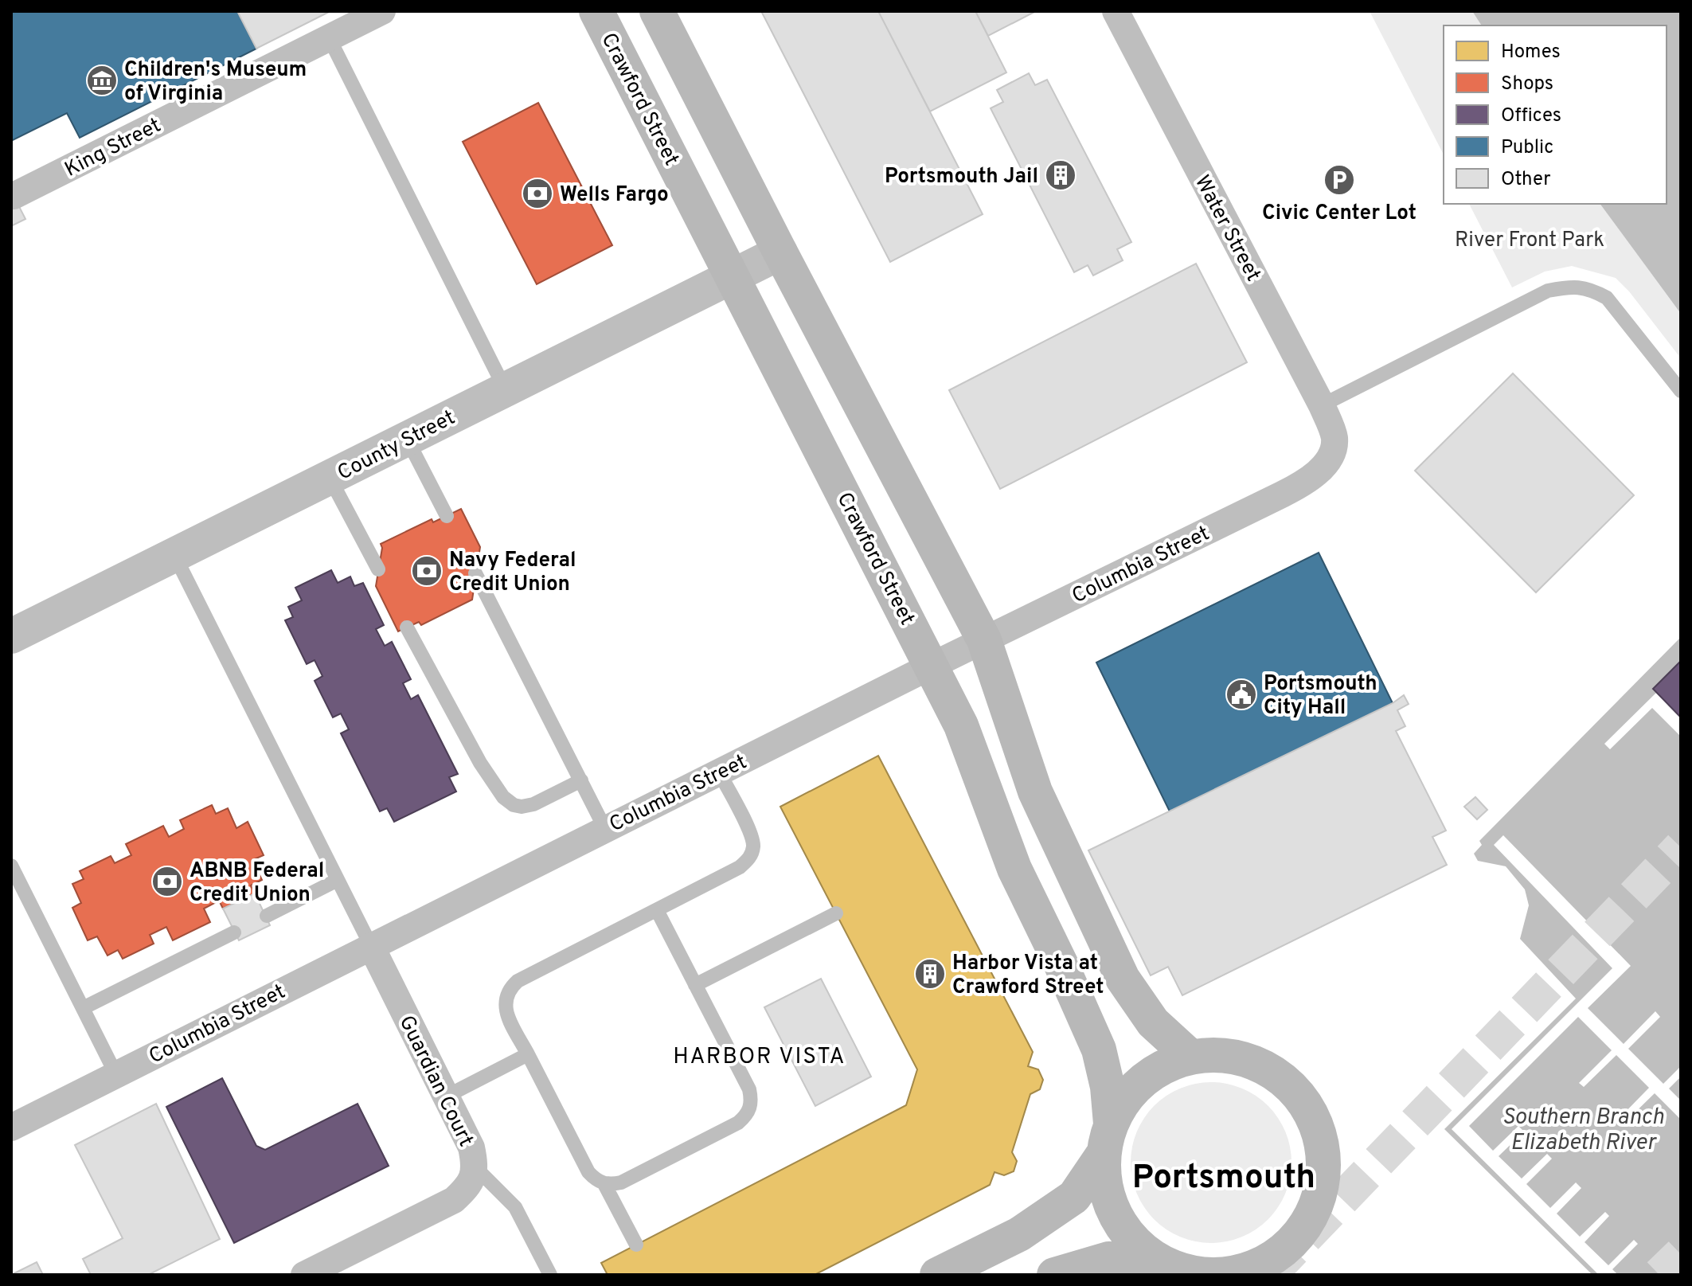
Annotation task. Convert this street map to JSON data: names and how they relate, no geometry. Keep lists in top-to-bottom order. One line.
{"streets":{"main road":["Crawford Street"],"street":["King Street","Water Street","County Street","Columbia Street","Guardian Court"]},"crossings":[["Crawford Street","County Street"],["Crawford Street","Columbia Street"],["Water Street","Columbia Street"],["Columbia Street","Guardian Court"]],"districts":["HARBOR VISTA","Portsmouth"],"water":["Southern Branch Elizabeth River"],"parks":["River Front Park"],"places":{"museum":["Children's Museum of Virginia"],"building":["Portsmouth Jail","Harbor Vista at Crawford Street"],"parking":["Civic Center Lot"],"bank":["Wells Fargo","Navy Federal Credit Union","ABNB Federal Credit Union"],"public building":["Portsmouth City Hall"]},"legend":["Homes","Shops","Offices","Public","Other"]}
